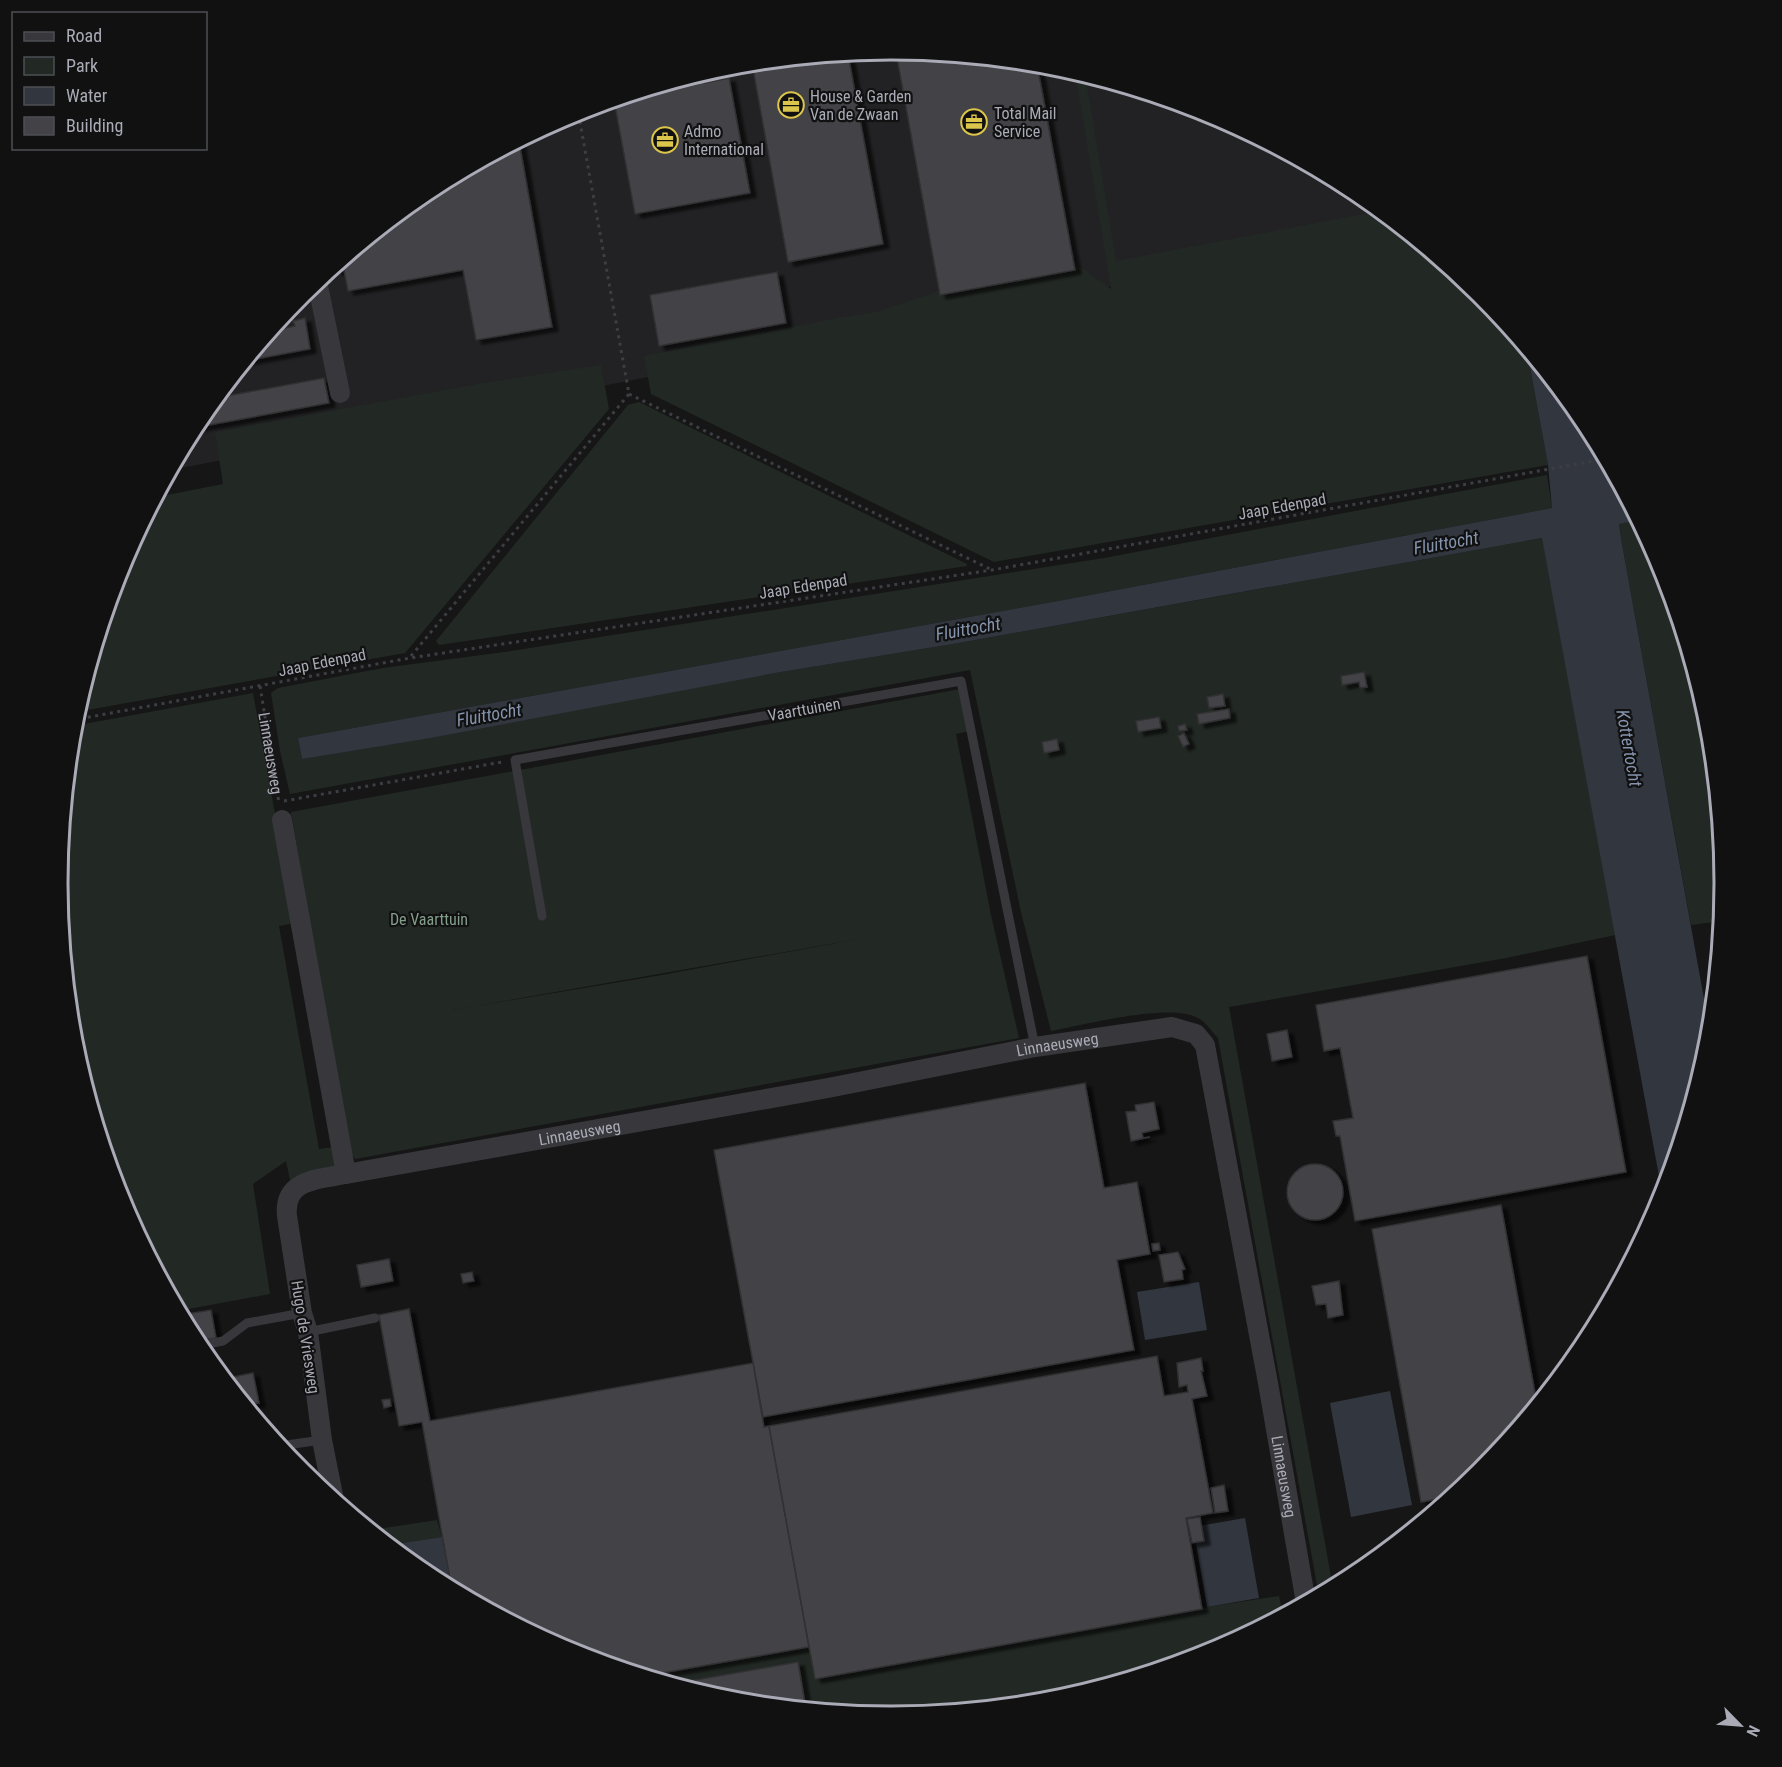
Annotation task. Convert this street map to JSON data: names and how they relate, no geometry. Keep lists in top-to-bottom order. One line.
{"streets":{"street":["Linnaeusweg","Hugo de Vriesweg"],"lane":["Vaarttuinen"],"path":["Jaap Edenpad"]},"crossings":[["Jaap Edenpad","Linnaeusweg"],["Vaarttuinen","Linnaeusweg"],["Linnaeusweg","Hugo de Vriesweg"]],"water":["Fluittocht","Kottertocht"],"parks":["De Vaarttuin"],"places":{"office":["House & Garden Van de Zwaan","Total Mail Service","Admo International"]},"legend":["Road","Park","Water","Building"],"north":"bottom right"}
